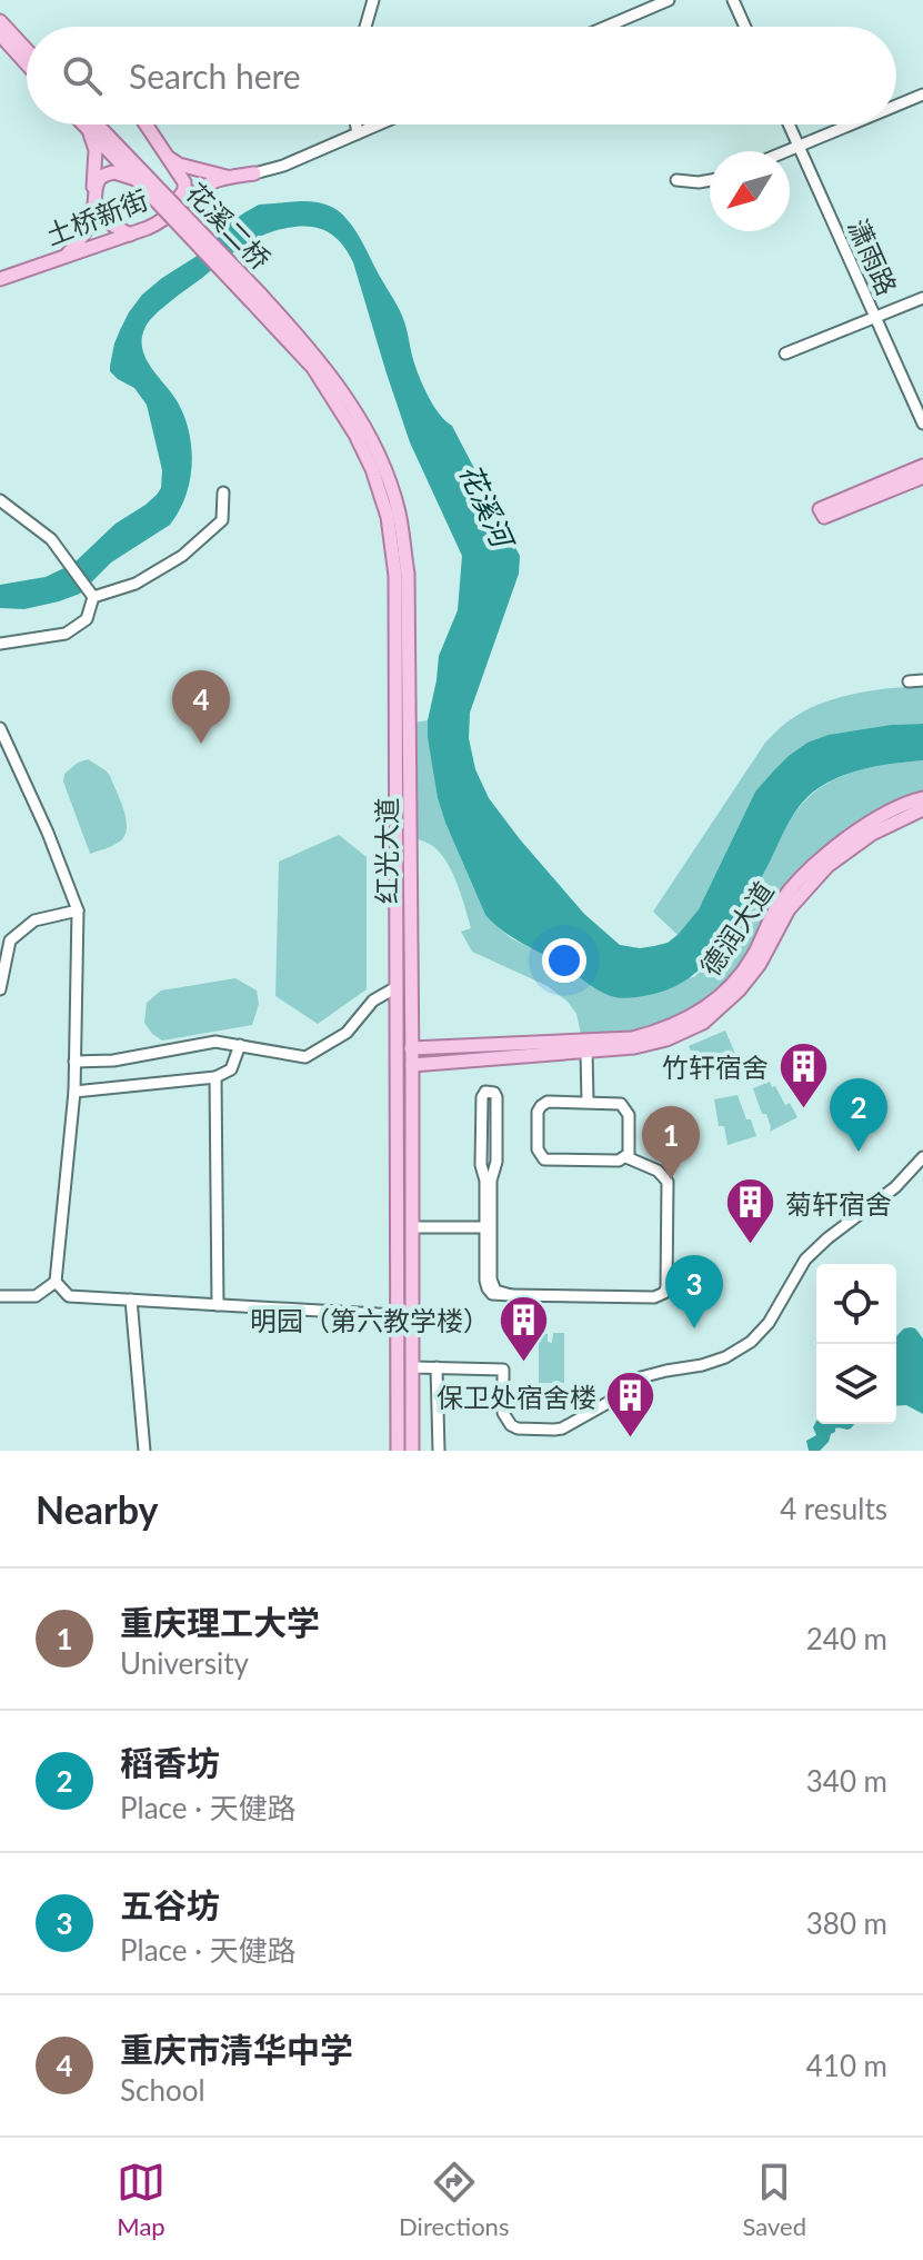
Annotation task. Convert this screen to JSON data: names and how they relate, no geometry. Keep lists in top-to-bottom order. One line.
{"streets":{"main road":["土桥新街","花溪二桥","红光大道","德润大道"],"street":["潇雨路"]},"crossings":[["花溪二桥","红光大道"],["红光大道","德润大道"]],"water":["花溪河"],"places":{"building":["竹轩宿舍","菊轩宿舍","明园（第六教学楼）","保卫处宿舍楼"]},"north":"bottom left","page":{"search":"Search here","pins":["4","2","1","3"],"heading":["Nearby","4 results"],"list":[{"mark":"1","name":"重庆理工大学","note":"University","value":"240 m"},{"mark":"2","name":"稻香坊","note":"Place · 天健路","value":"340 m"},{"mark":"3","name":"五谷坊","note":"Place · 天健路","value":"380 m"},{"mark":"4","name":"重庆市清华中学","note":"School","value":"410 m"}],"nav":["Map","Directions","Saved"]}}
